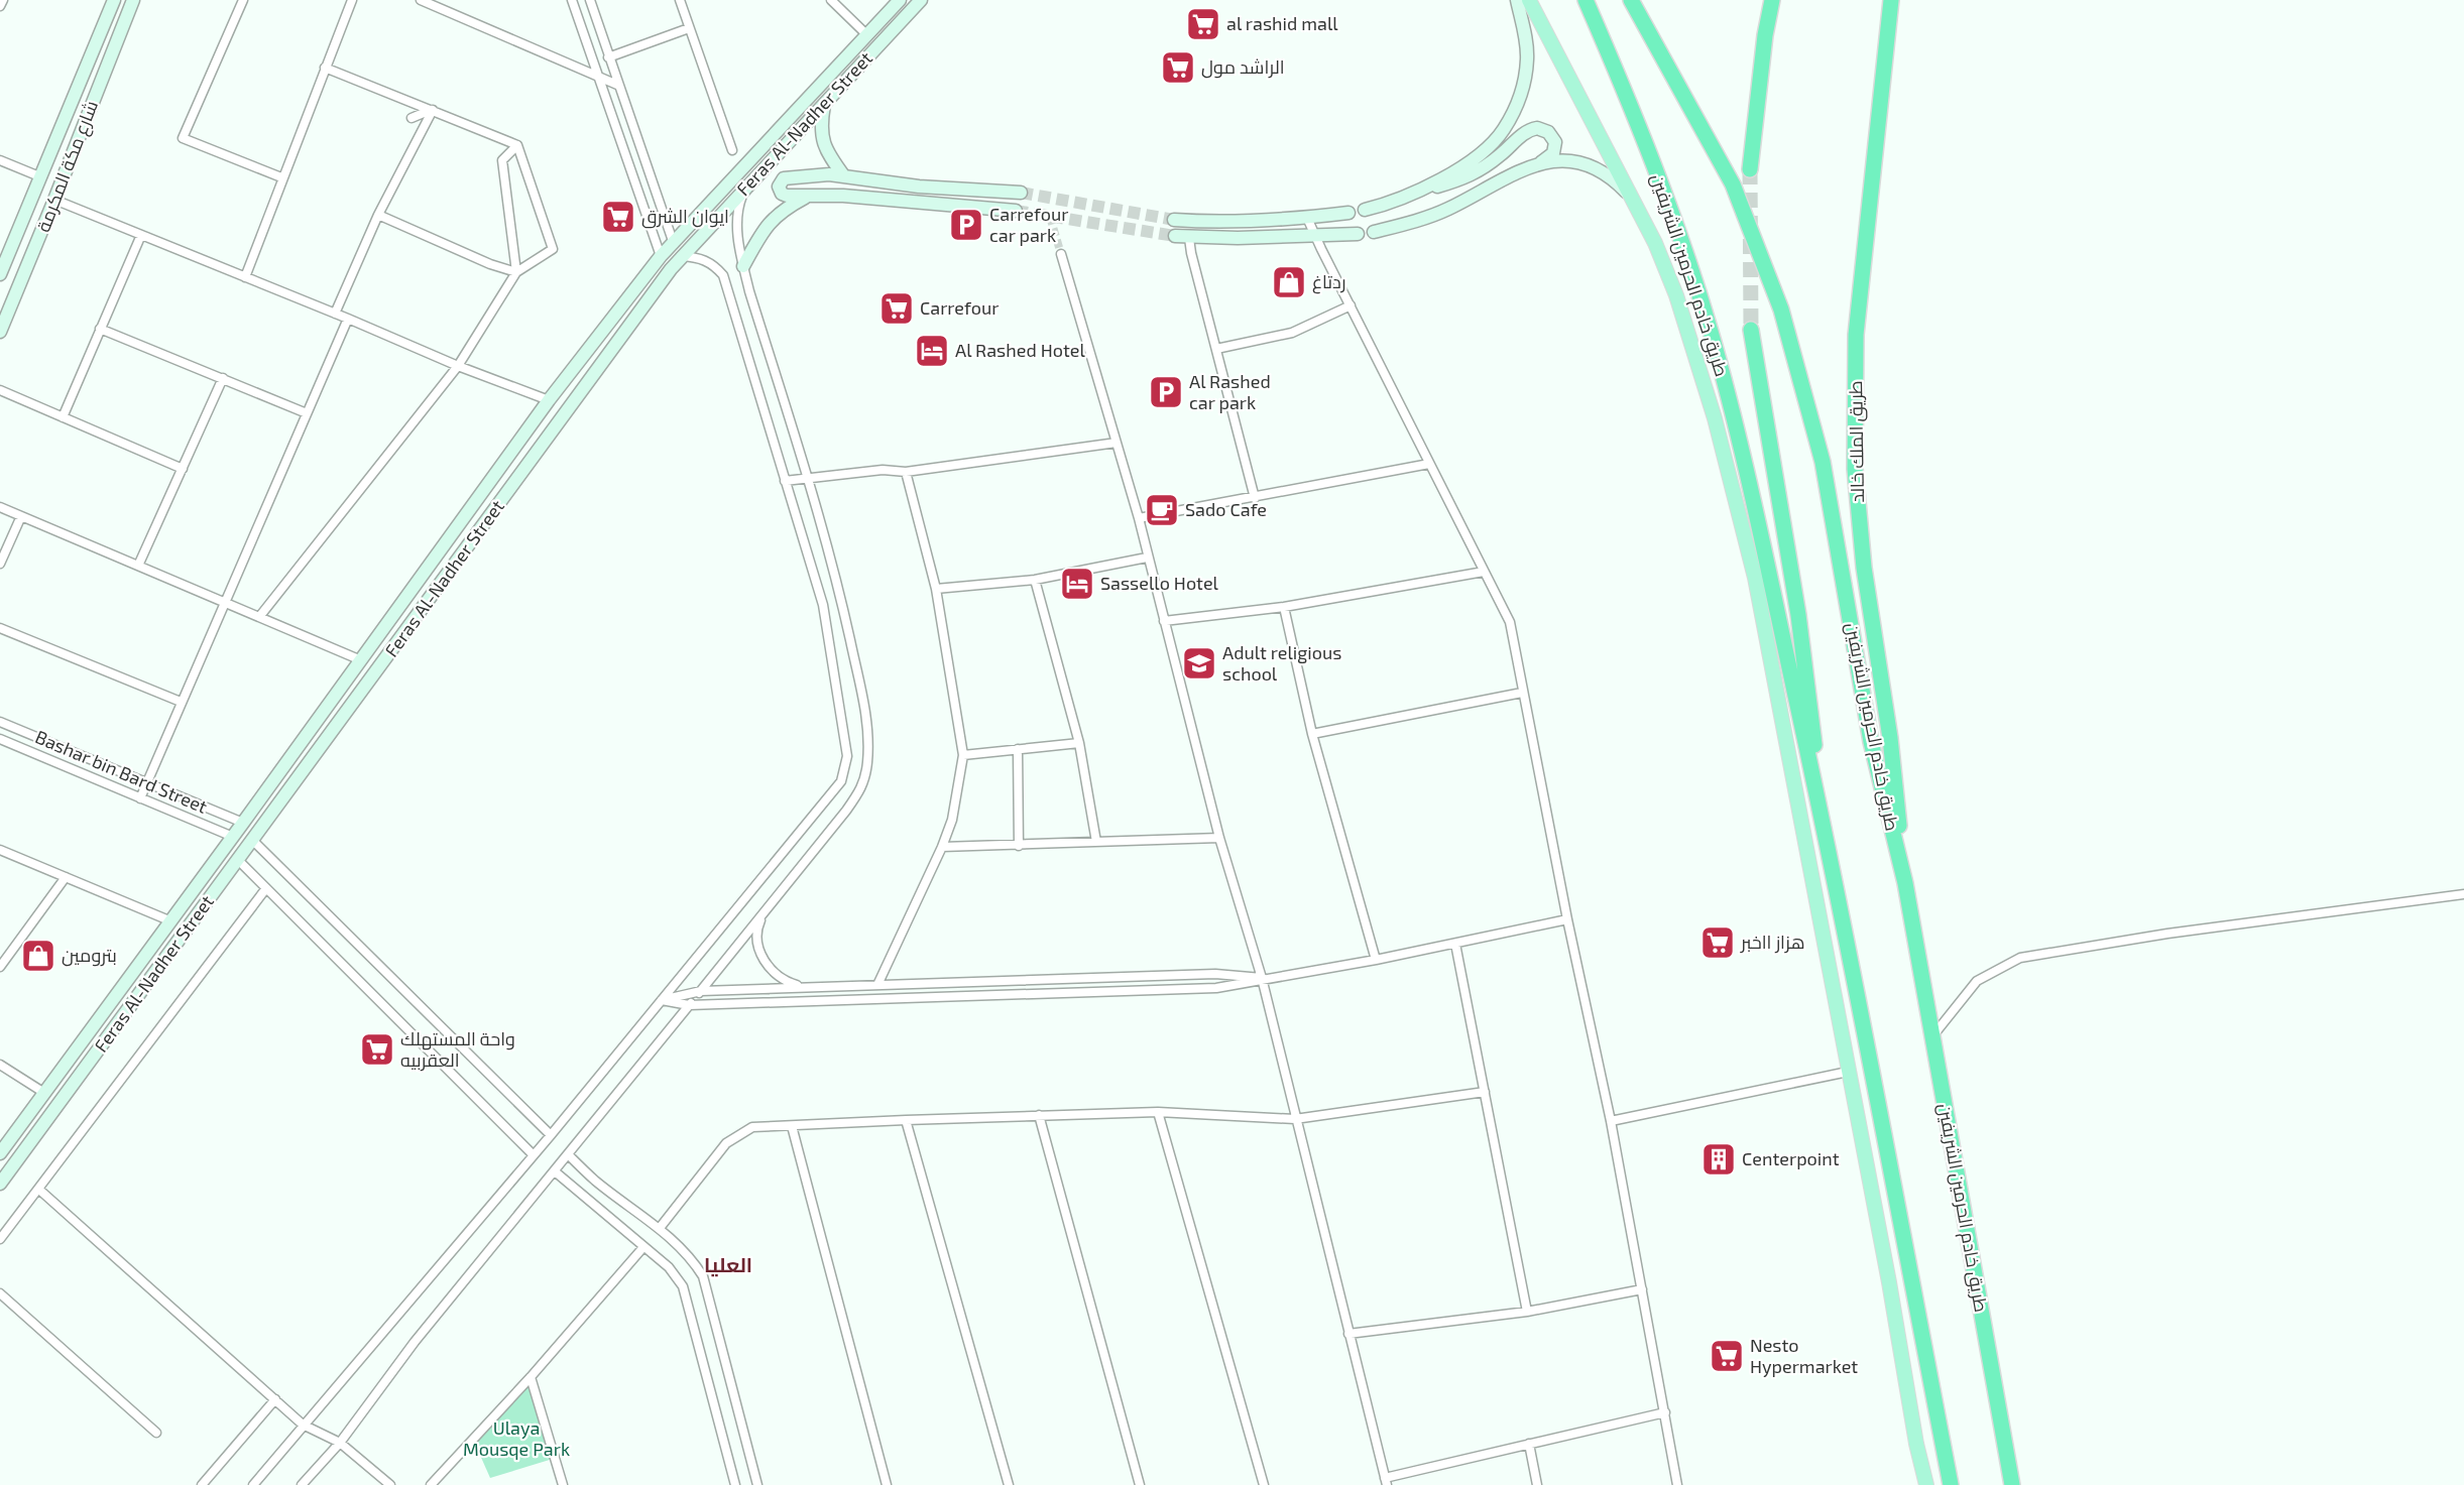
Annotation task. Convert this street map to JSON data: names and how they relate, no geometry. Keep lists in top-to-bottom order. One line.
{"streets":{"highway":["طريق خادم الحرمين الشريفين","طريق الملك خالد"],"street":["Feras Al-Nadher Street","شارع مكة المكرمة","Bashar bin Bard Street"]},"crossings":[["Feras Al-Nadher Street","Bashar bin Bard Street"],["طريق خادم الحرمين الشريفين","طريق الملك خالد"]],"districts":["العليا"],"parks":["Ulaya Mousqe Park"],"places":{"supermarket":["al rashid mall","الراشد مول","ايوان الشرق","Carrefour","هزاز ااخبر","واحة المستهلك العقربيه","Nesto Hypermarket"],"parking":["Carrefour car park","Al Rashed car park"],"shop":["ردتاغ","بترومين"],"hotel":["Al Rashed Hotel","Sassello Hotel"],"cafe":["Sado Cafe"],"school or university":["Adult religious school"],"building":["Centerpoint"]}}
